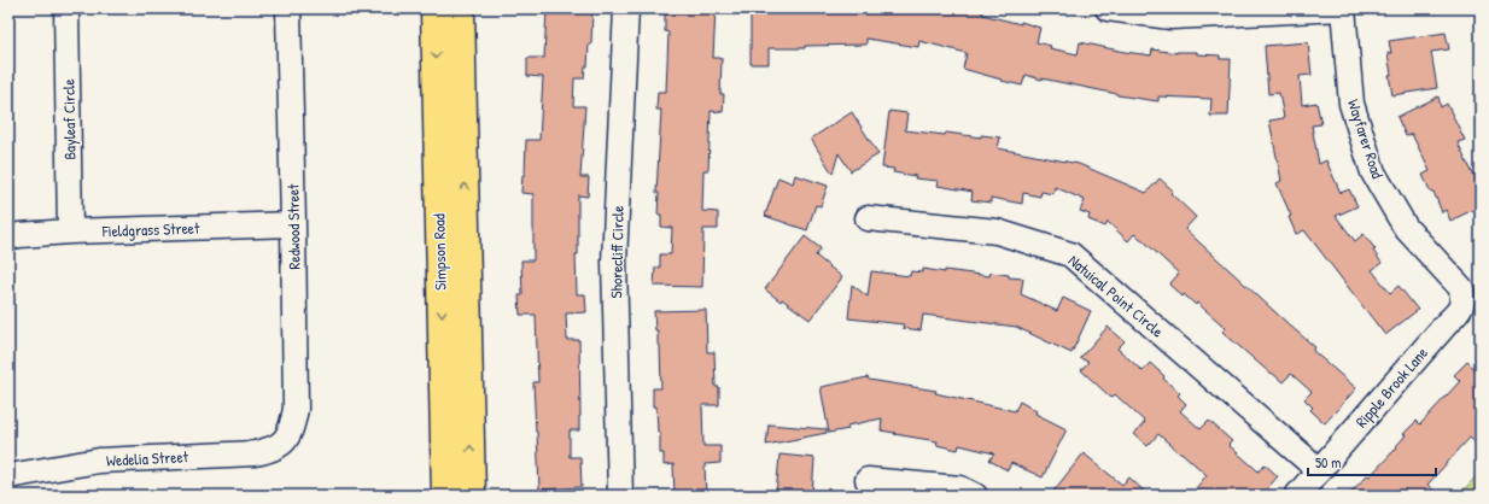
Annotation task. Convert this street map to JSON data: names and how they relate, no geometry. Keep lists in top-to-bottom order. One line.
{"streets":{"main road":["Simpson Road"],"street":["Bayleaf Circle","Wayfarer Road","Redwood Street","Fieldgrass Street","Shorecliff Circle","Natuical Point Circle","Ripple Brook Lane","Wedelia Street"]},"crossings":[["Bayleaf Circle","Fieldgrass Street"],["Wayfarer Road","Ripple Brook Lane"],["Redwood Street","Fieldgrass Street"],["Redwood Street","Wedelia Street"],["Natuical Point Circle","Ripple Brook Lane"]],"scale_bar":"50 m"}
